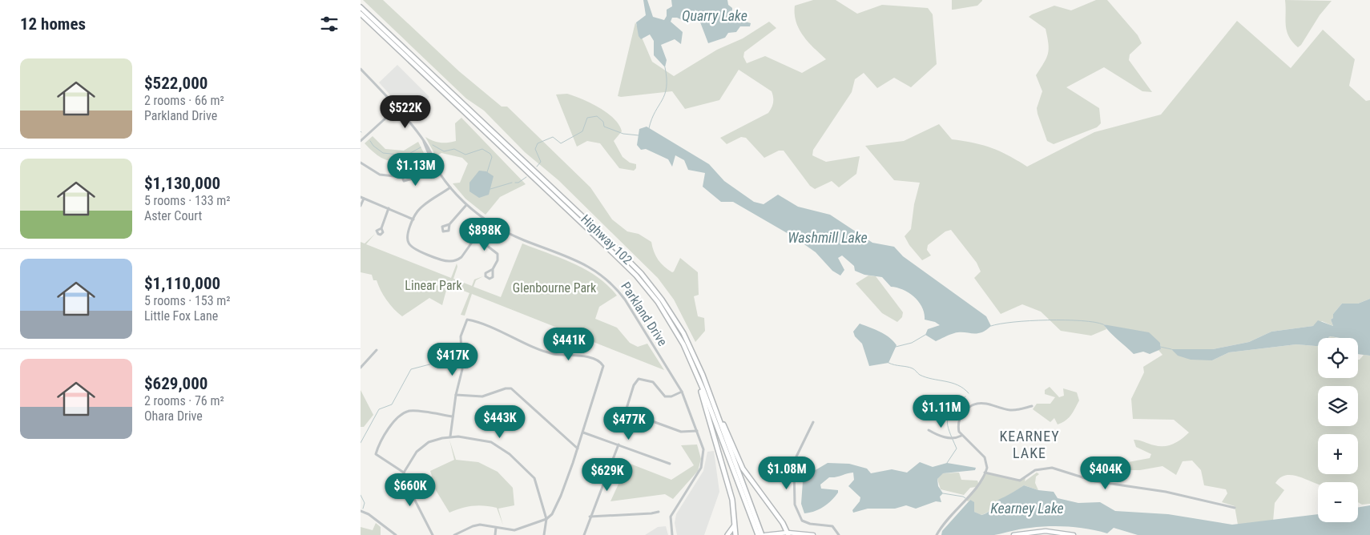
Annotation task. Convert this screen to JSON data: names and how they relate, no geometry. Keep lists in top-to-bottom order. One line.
{"streets":{"highway":["Highway 102"],"street":["Parkland Drive"]},"districts":["KEARNEY LAKE"],"water":["Quarry Lake","Washmill Lake","Kearney Lake"],"parks":["Linear Park","Glenbourne Park"],"page":{"heading":"12 homes","list":[{"name":"$522,000","note":"2 rooms · 66 m² · Parkland Drive"},{"name":"$1,130,000","note":"5 rooms · 133 m² · Aster Court"},{"name":"$1,110,000","note":"5 rooms · 153 m² · Little Fox Lane"},{"name":"$629,000","note":"2 rooms · 76 m² · Ohara Drive"}],"price":["$522K","$1.13M","$898K","$441K","$417K","$1.11M","$443K","$477K","$1.08M","$404K","$629K","$660K"],"map_buttons":["+","−"]}}
